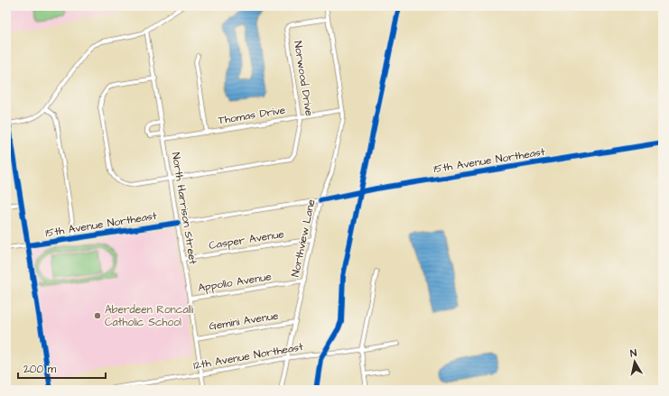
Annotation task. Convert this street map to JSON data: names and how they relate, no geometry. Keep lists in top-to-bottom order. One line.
{"streets":{"street":["Norwood Drive","Thomas Drive","15th Avenue Northeast","North Harrison Street","Northview Lane","Casper Avenue","Appollo Avenue","Gemini Avenue","12th Avenue Northeast"]},"crossings":[["Norwood Drive","Thomas Drive"],["Norwood Drive","North Harrison Street"],["Norwood Drive","Northview Lane"],["Thomas Drive","North Harrison Street"],["Thomas Drive","Northview Lane"],["15th Avenue Northeast","North Harrison Street"],["15th Avenue Northeast","Northview Lane"],["North Harrison Street","Casper Avenue"],["North Harrison Street","Appollo Avenue"],["North Harrison Street","Gemini Avenue"],["North Harrison Street","12th Avenue Northeast"],["Northview Lane","Casper Avenue"],["Northview Lane","Appollo Avenue"],["Northview Lane","Gemini Avenue"],["Northview Lane","12th Avenue Northeast"]],"places":["Aberdeen Roncalli Catholic School"],"scale_bar":"200 m","north":"top"}
